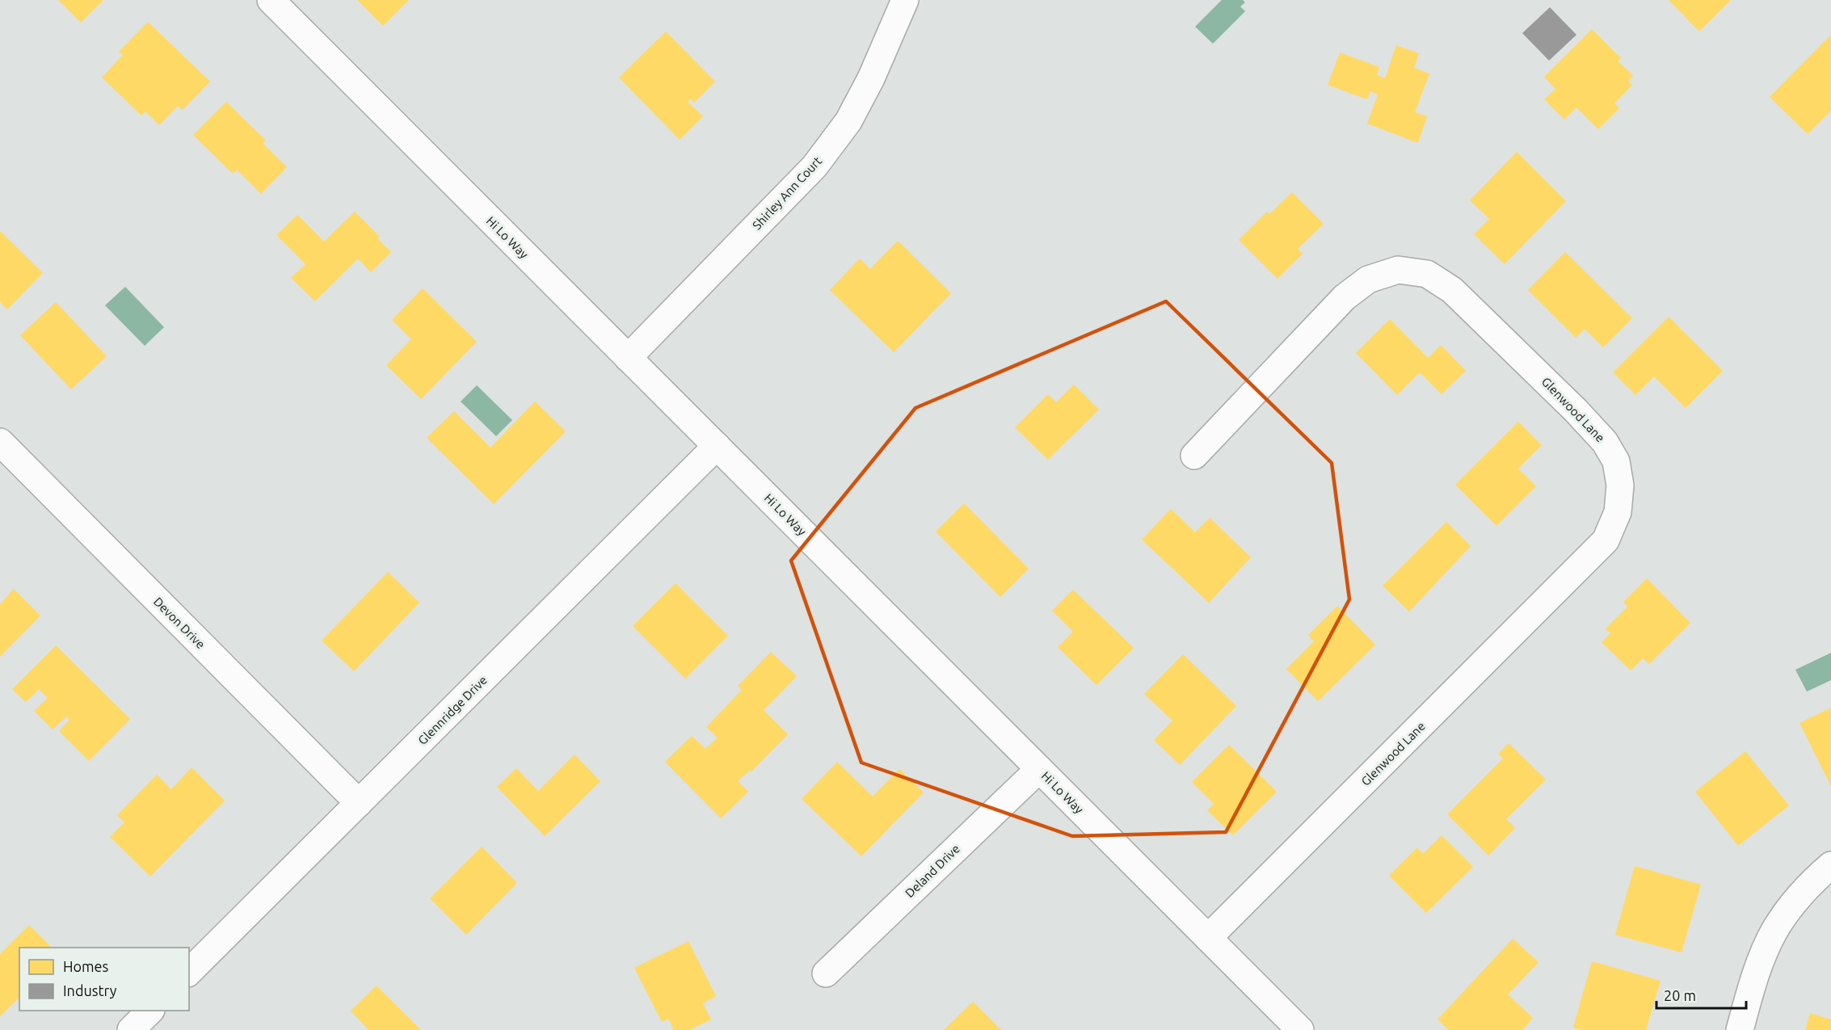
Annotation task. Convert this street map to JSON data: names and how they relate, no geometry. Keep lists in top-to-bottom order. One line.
{"streets":{"street":["Shirley Ann Court","Hi Lo Way","Glenwood Lane","Devon Drive","Glennridge Drive","Deland Drive"]},"crossings":[["Shirley Ann Court","Hi Lo Way"],["Hi Lo Way","Glenwood Lane"],["Hi Lo Way","Glennridge Drive"],["Hi Lo Way","Deland Drive"],["Devon Drive","Glennridge Drive"]],"legend":["Homes","Industry"],"scale_bar":"20 m"}
